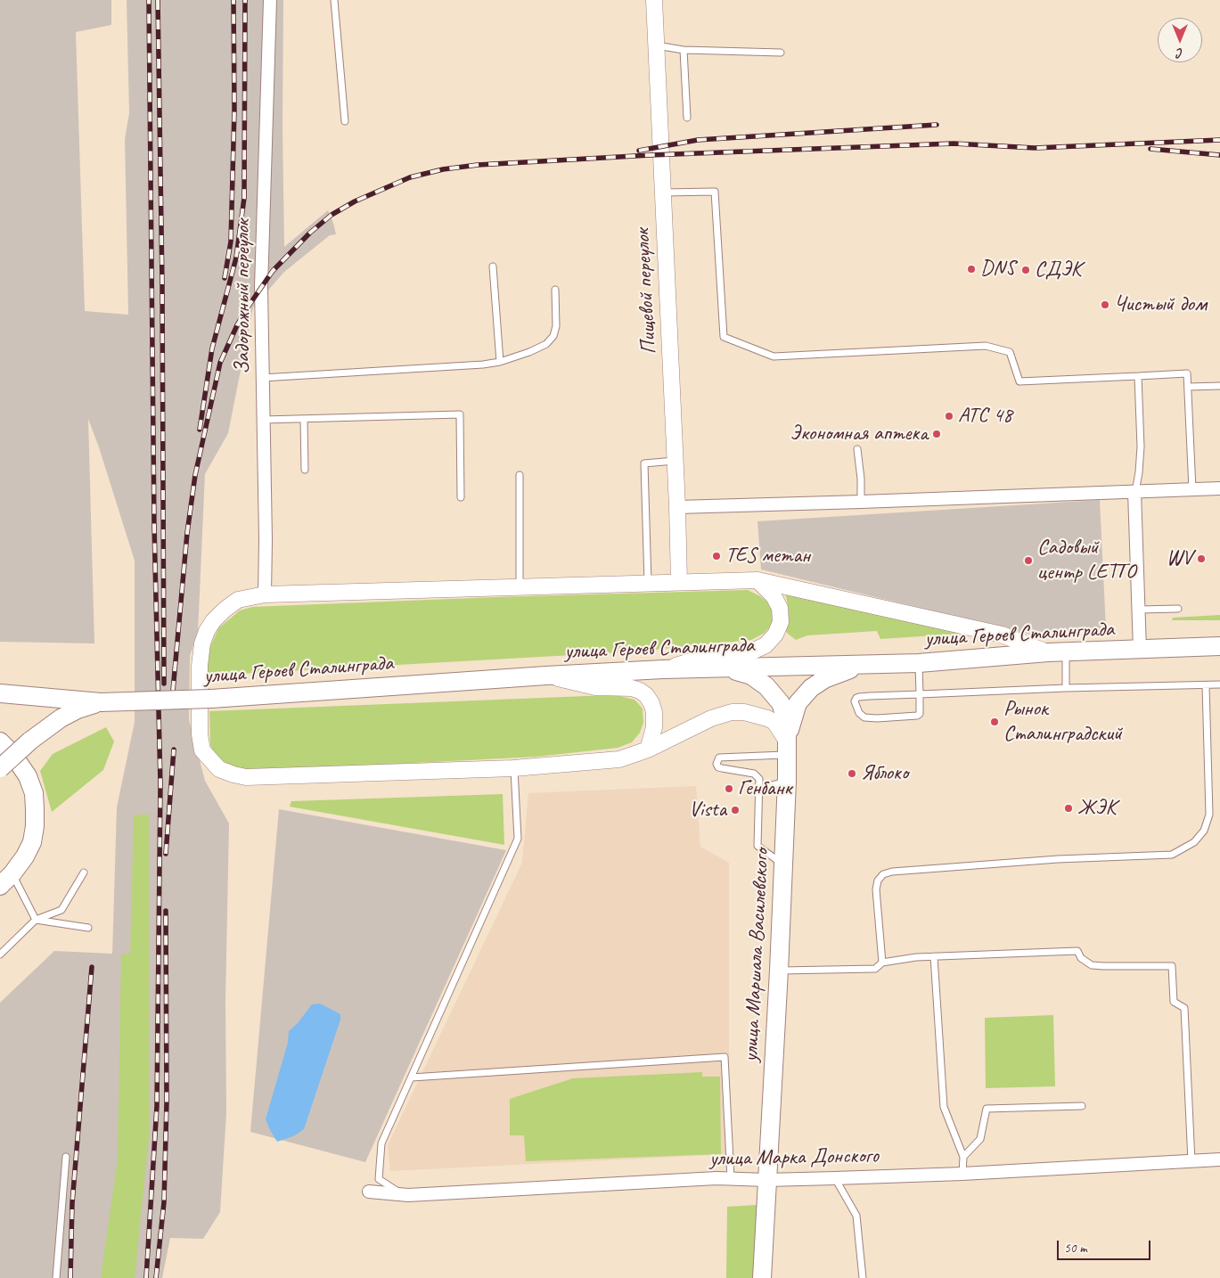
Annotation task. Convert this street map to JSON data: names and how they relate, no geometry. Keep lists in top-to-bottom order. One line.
{"streets":{"main road":["улица Героев Сталинграда","улица Маршала Василевского"],"street":["Пищевой переулок","Задорожный переулок","улица Марка Донского"]},"crossings":[["улица Героев Сталинграда","улица Маршала Василевского"],["улица Маршала Василевского","улица Марка Донского"]],"places":["DNS","СДЭК","Чистый дом","АТС 48","Экономная аптека","TES метан","WV","Садовый центр LETTO","Рынок Сталинградский","Яблоко","Генбанк","ЖЭК","Vista"],"scale_bar":"50 m","north":"bottom"}
